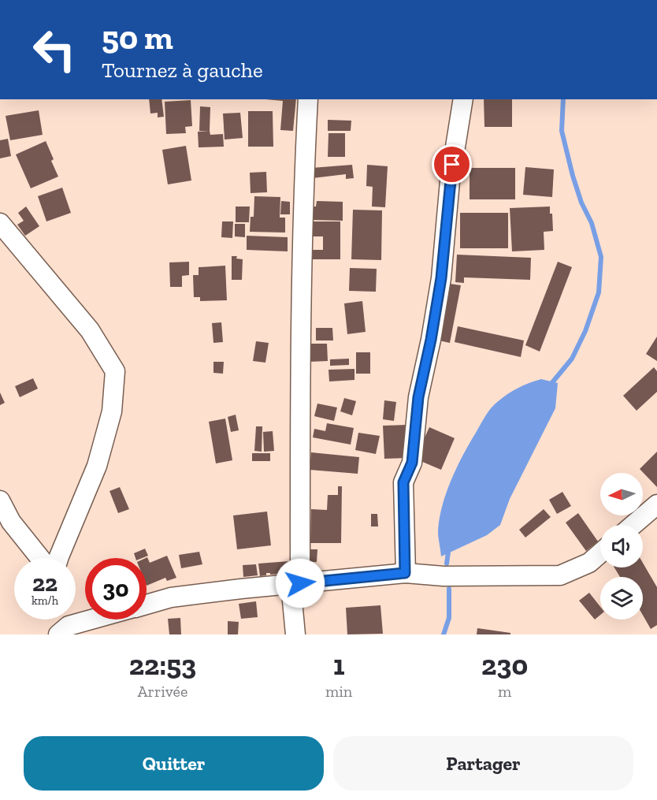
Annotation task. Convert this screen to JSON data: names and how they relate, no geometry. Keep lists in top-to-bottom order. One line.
{"north":"left","page":{"turn":["50 m","Tournez à gauche"],"speed":"22 km/h","limit":"30","eta":["22:53","Arrivée","1","min","230","m"],"buttons":["Quitter","Partager"]}}
